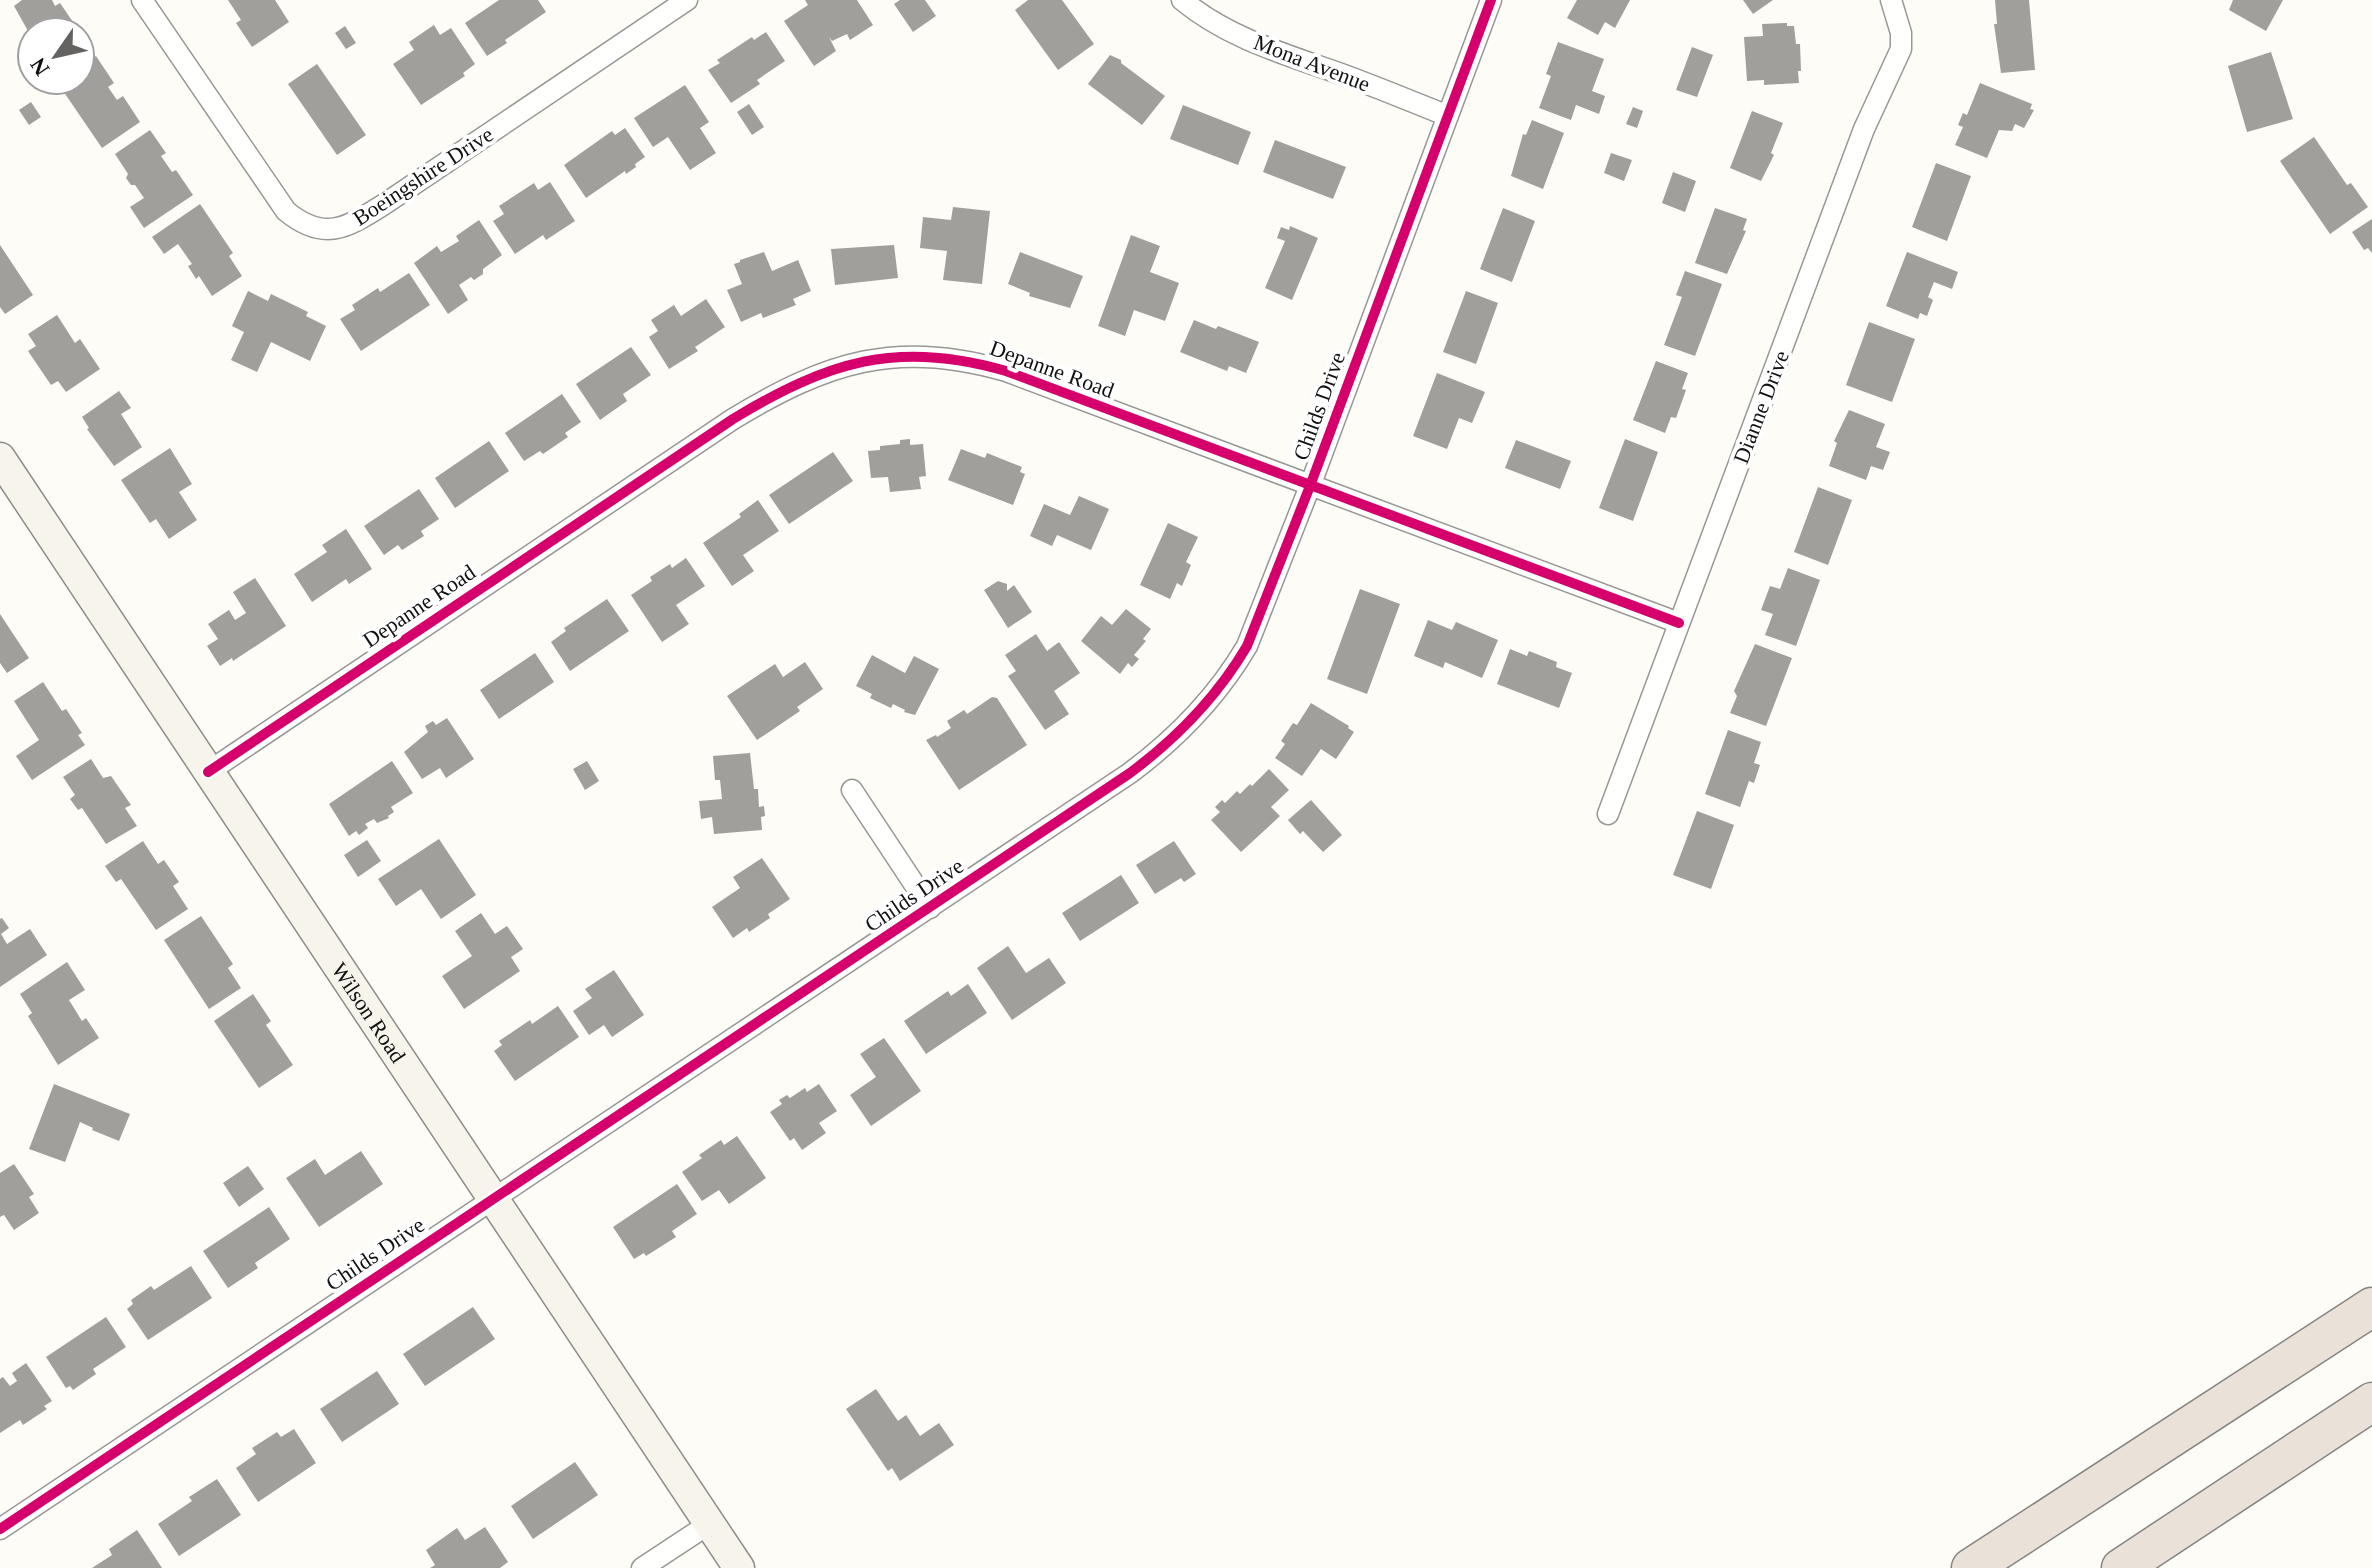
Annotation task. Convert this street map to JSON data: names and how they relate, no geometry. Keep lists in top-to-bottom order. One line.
{"streets":{"street":["Mona Avenue","Boeingshire Drive","Depanne Road","Childs Drive","Dianne Drive","Wilson Road"]},"crossings":[["Mona Avenue","Childs Drive"],["Depanne Road","Childs Drive"],["Depanne Road","Dianne Drive"],["Depanne Road","Wilson Road"],["Childs Drive","Wilson Road"]],"north":"bottom left"}
